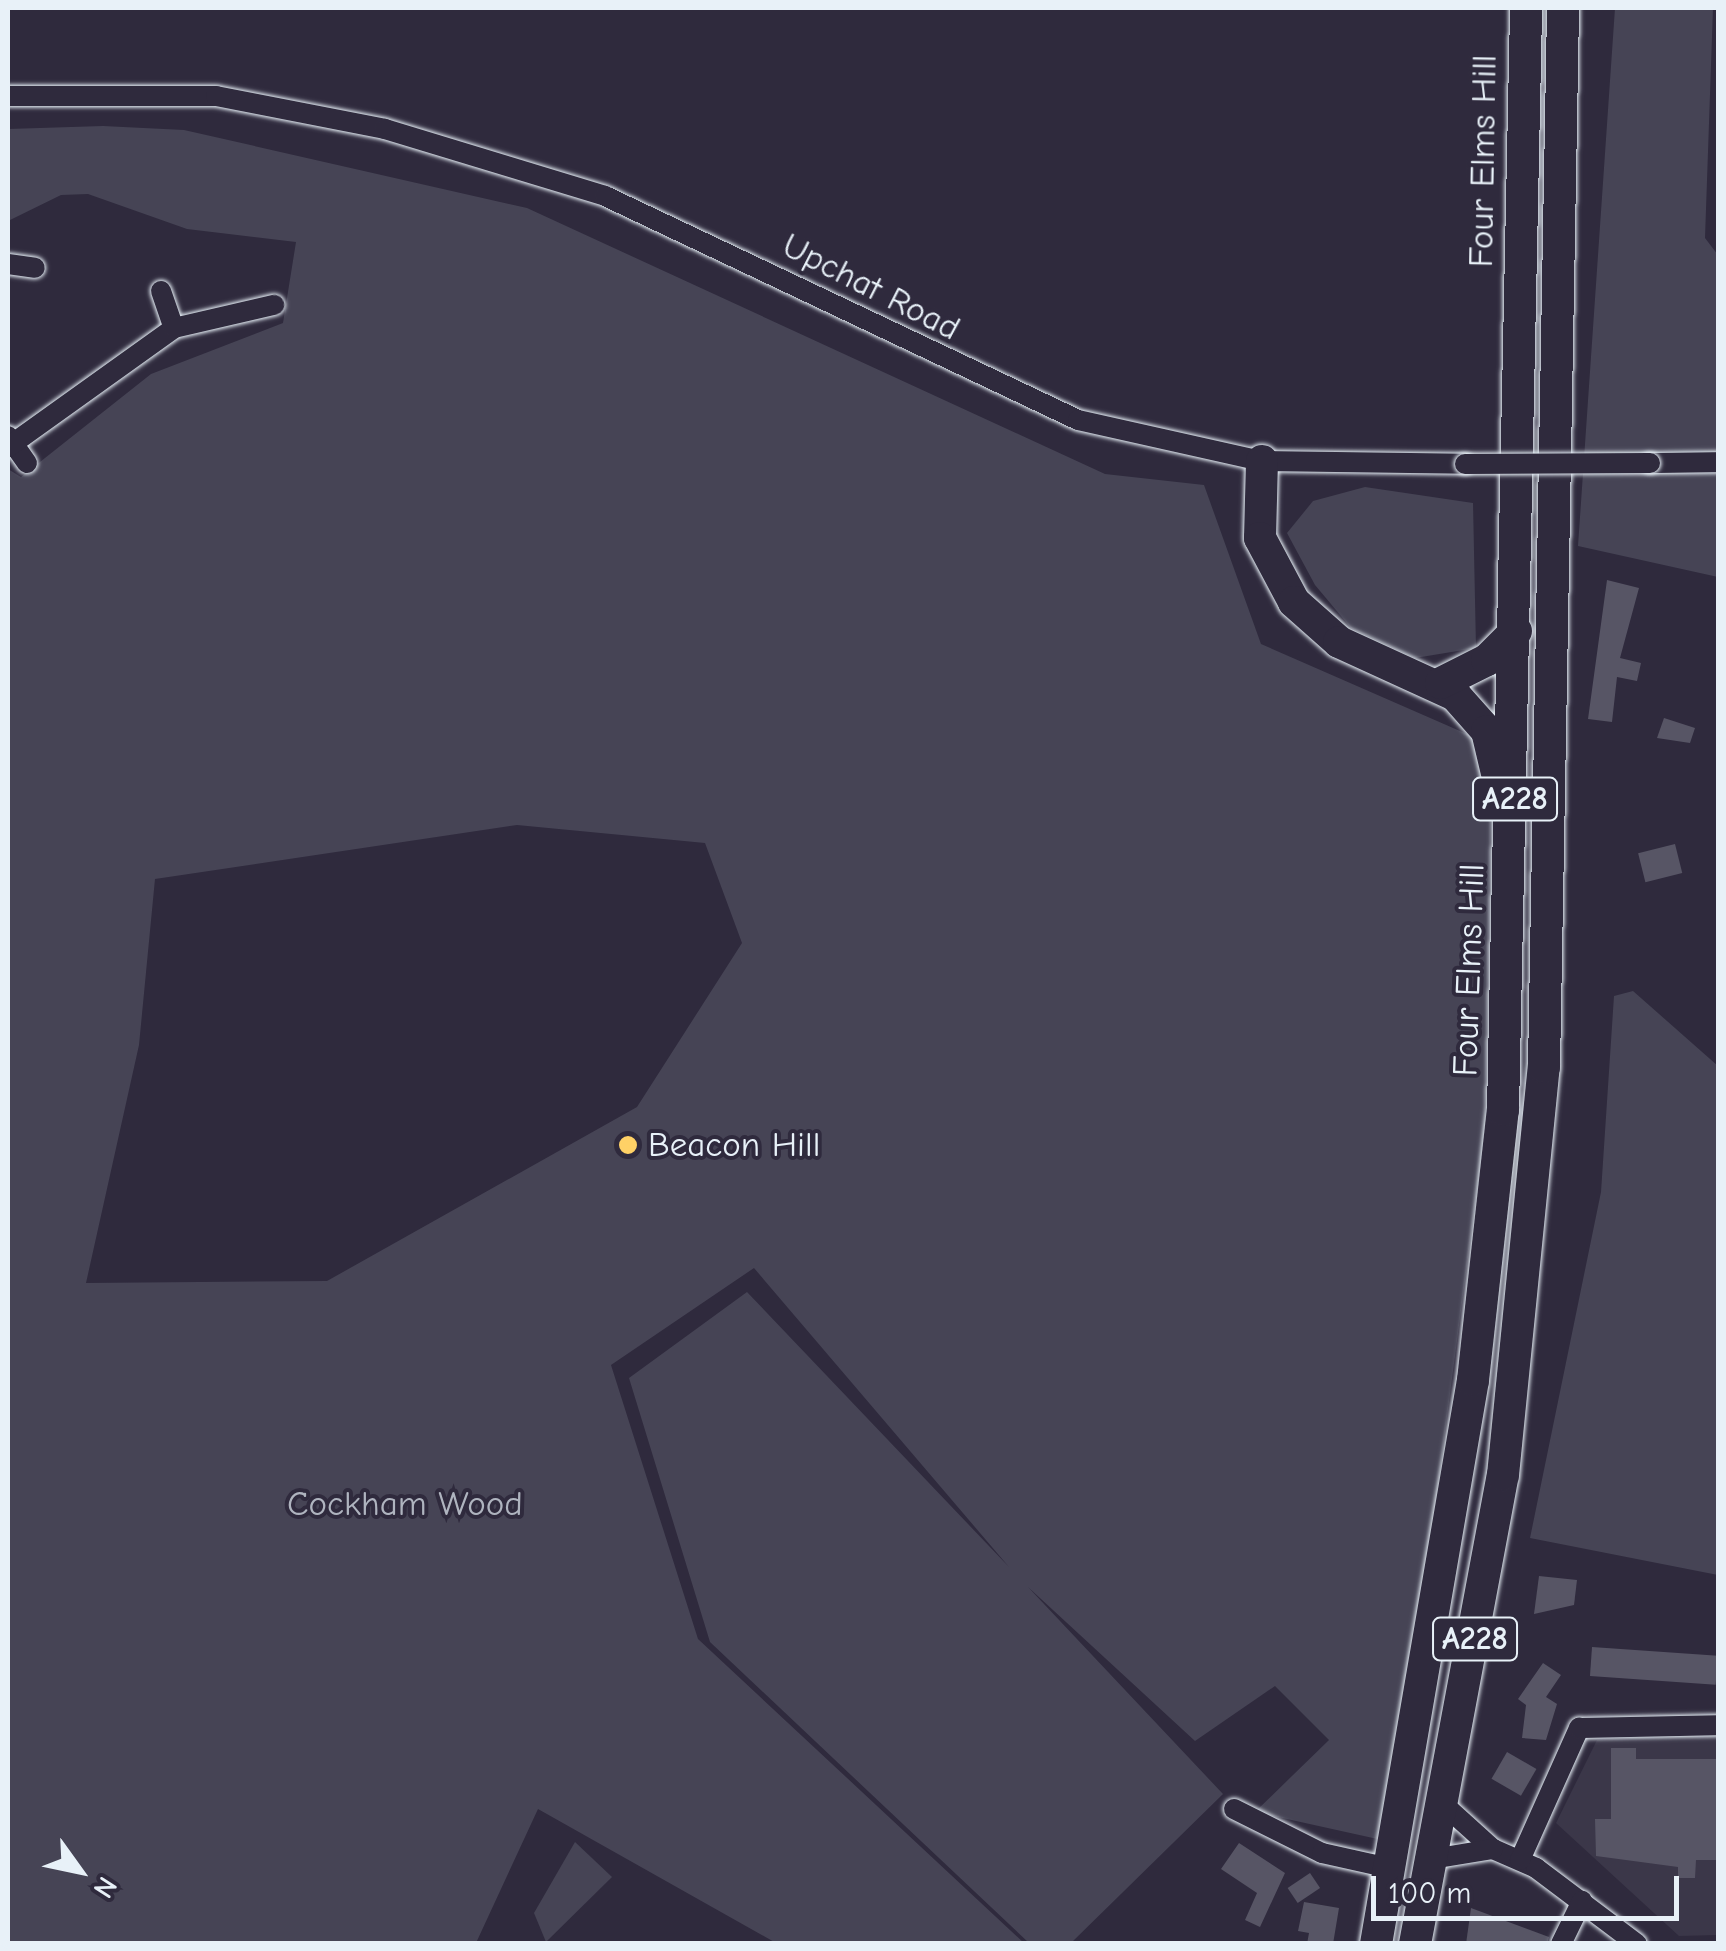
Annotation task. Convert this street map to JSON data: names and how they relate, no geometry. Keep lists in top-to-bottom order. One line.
{"streets":{"main road":["Four Elms Hill","A228"],"street":["Upchat Road"]},"crossings":[["Four Elms Hill","A228"]],"parks":["Cockham Wood"],"places":["Beacon Hill"],"scale_bar":"100 m","north":"bottom right"}
